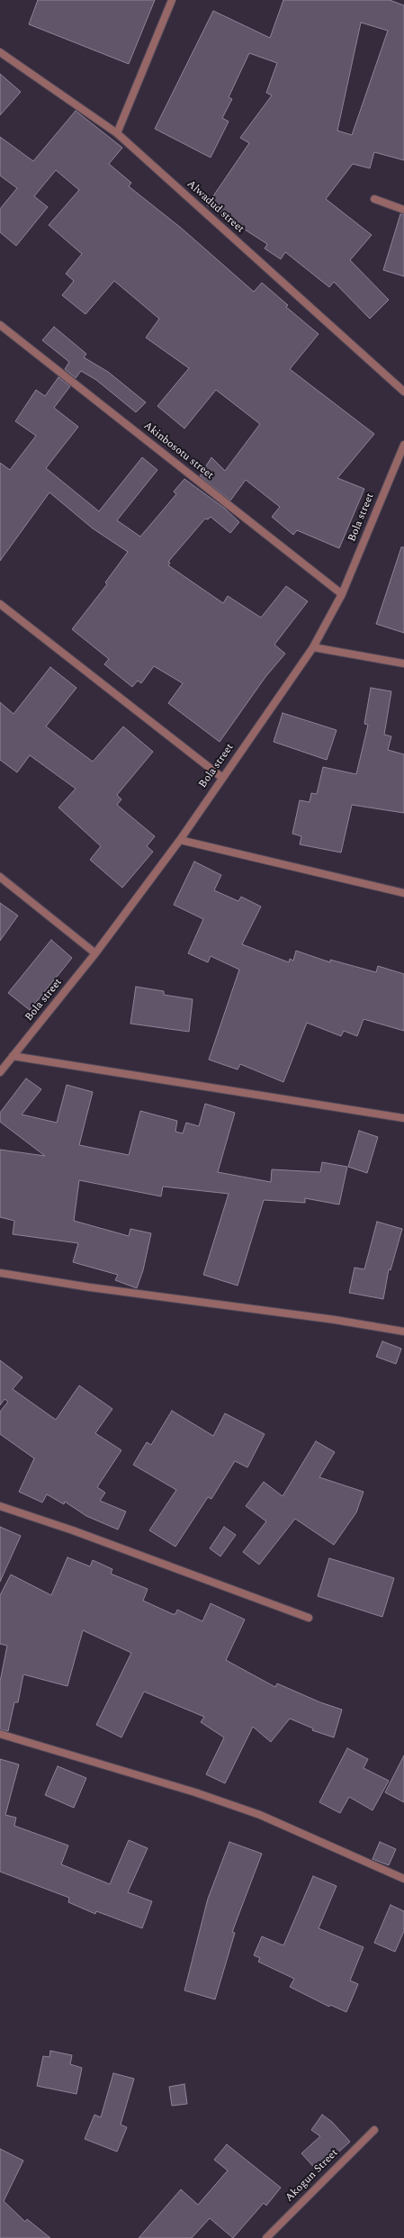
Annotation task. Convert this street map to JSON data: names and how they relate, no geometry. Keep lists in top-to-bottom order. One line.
{"streets":{"street":["Alwadud street","Akinbosotu street","Bola street","Akogun Street"]},"crossings":[["Akinbosotu street","Bola street"]]}
